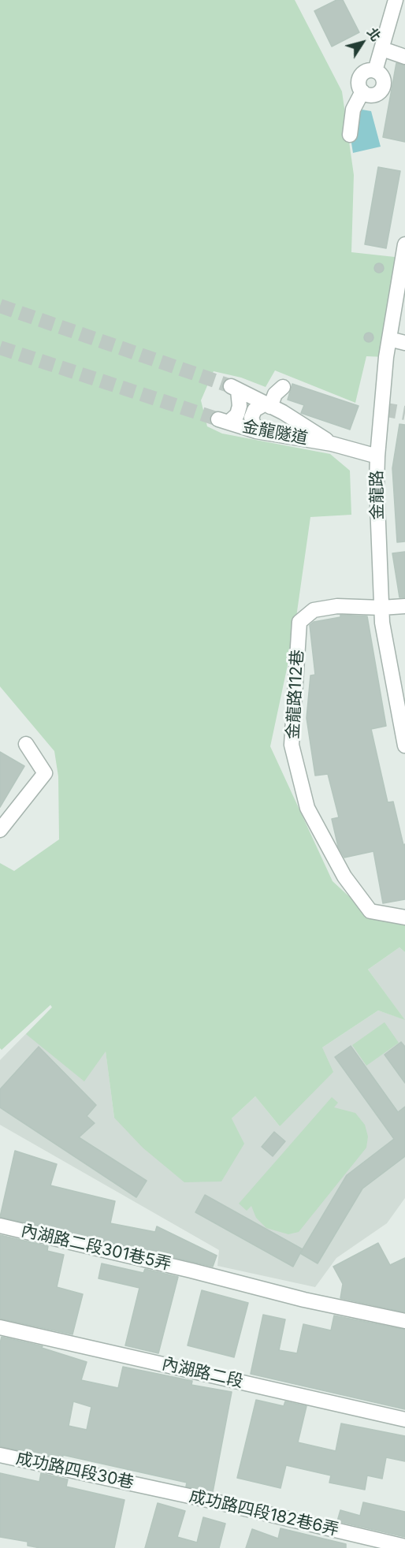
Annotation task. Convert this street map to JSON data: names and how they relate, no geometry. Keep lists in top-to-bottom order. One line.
{"streets":{"street":["金龍隧道","金龍路","金龍路112巷","內湖路二段301巷5弄","內湖路二段","成功路四段30巷","成功路四段182巷6弄"]},"crossings":[["金龍隧道","金龍路"],["金龍路","金龍路112巷"],["成功路四段30巷","成功路四段182巷6弄"]],"north":"top right"}
